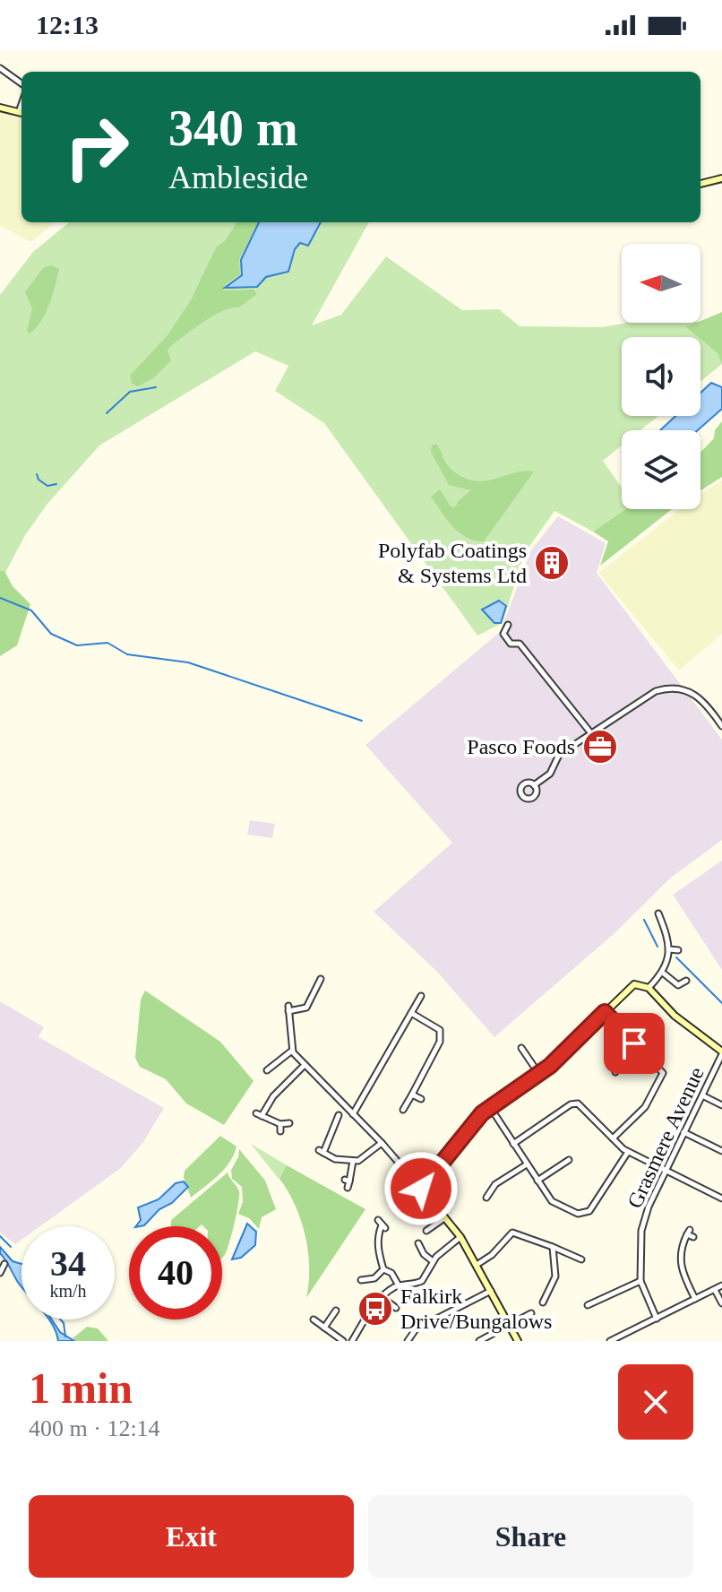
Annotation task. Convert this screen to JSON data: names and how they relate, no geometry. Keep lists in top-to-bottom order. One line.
{"streets":{"street":["Grasmere Avenue"]},"places":{"building":["Polyfab Coatings & Systems Ltd"],"office":["Pasco Foods"],"bus stop":["Falkirk Drive/Bungalows"]},"north":"left","page":{"status":"12:13","turn":["340 m","Ambleside"],"speed":"34 km/h","limit":"40","heading":["1 min","400 m · 12:14"],"buttons":["Exit","Share"]}}
